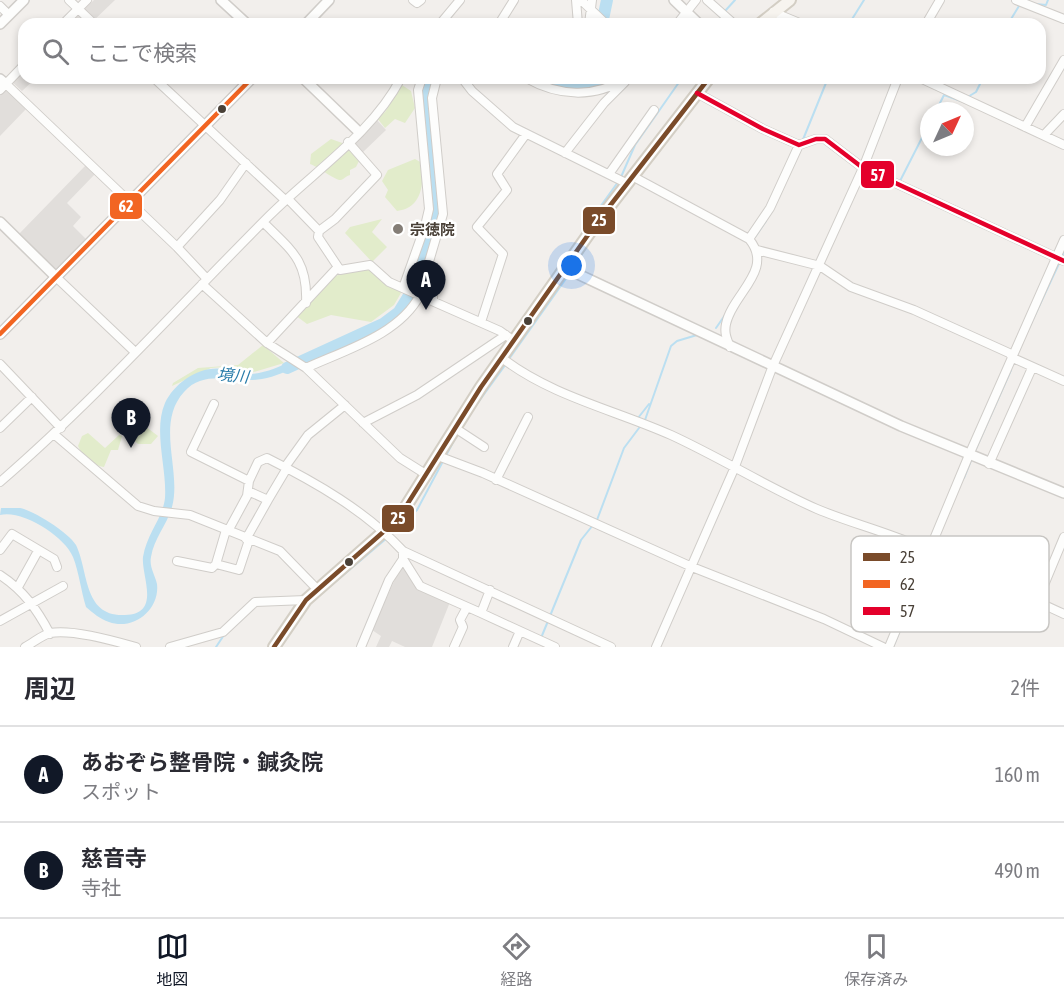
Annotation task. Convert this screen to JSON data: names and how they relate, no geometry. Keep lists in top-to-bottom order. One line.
{"water":["境川"],"places":["宗徳院"],"lines":["transit line 25","transit line 62","transit line 57"],"legend":["25","62","57"],"north":"top right","page":{"search":"ここで検索","pins":["A","B"],"heading":["周辺","2件"],"list":[{"mark":"A","name":"あおぞら整骨院・鍼灸院","note":"スポット","value":"160 m"},{"mark":"B","name":"慈音寺","note":"寺社","value":"490 m"}],"nav":["地図","経路","保存済み"]}}
